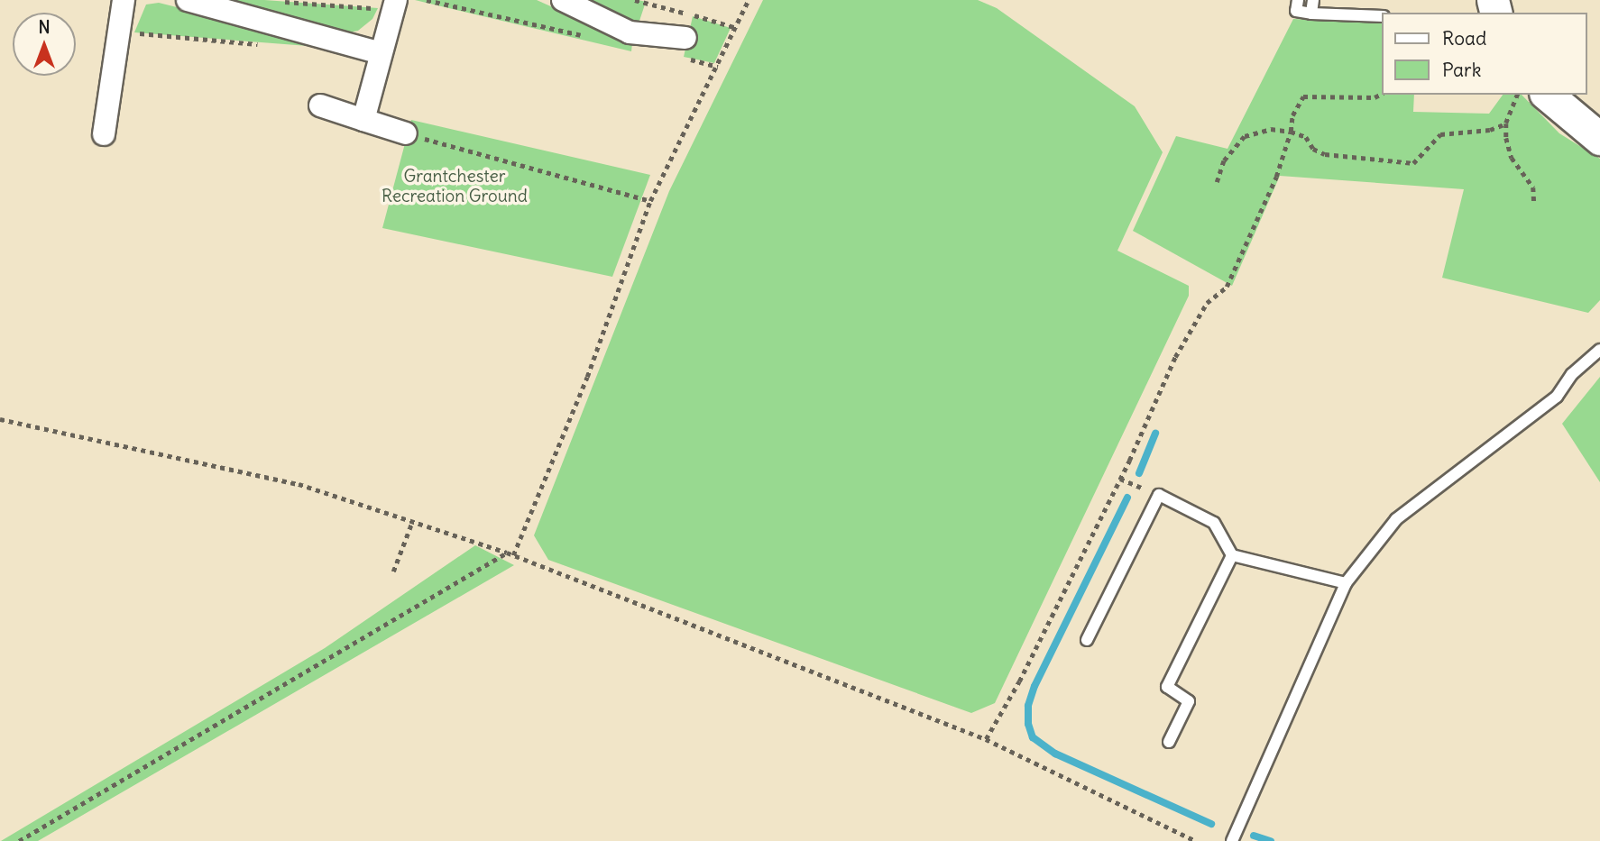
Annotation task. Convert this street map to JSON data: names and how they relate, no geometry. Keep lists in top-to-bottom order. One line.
{"parks":["Grantchester Recreation Ground"],"legend":["Road","Park"],"north":"top"}
